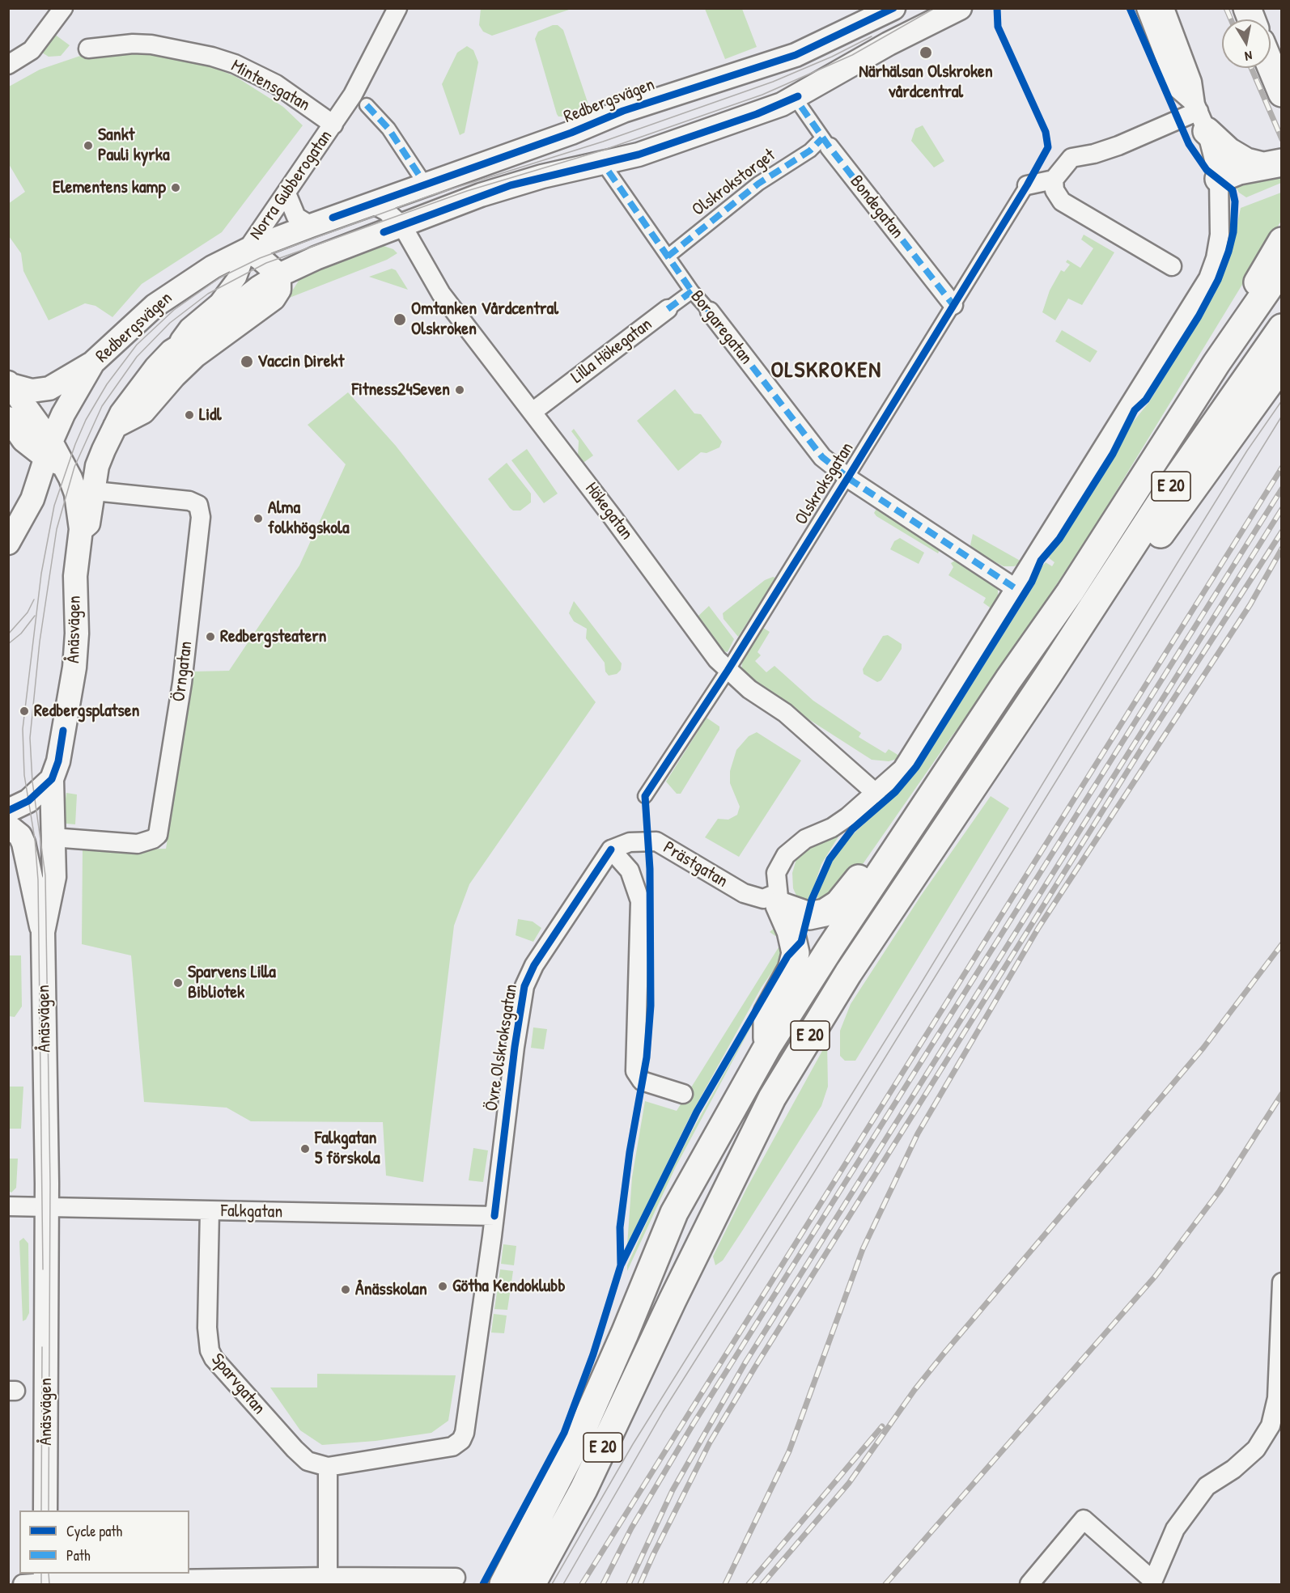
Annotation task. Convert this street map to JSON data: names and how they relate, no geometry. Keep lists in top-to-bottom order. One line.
{"streets":{"highway":["E 20"],"street":["Mintensgatan","Redbergsvägen","Olskrokstorget","Norra Gubberogatan","Bondegatan","Borgaregatan","Lilla Hökegatan","Olskroksgatan","Hökegatan","Ånäsvägen","Örngatan","Prästgatan","Övre Olskroksgatan","Falkgatan","Sparvgatan"]},"crossings":[["Mintensgatan","Norra Gubberogatan"],["Redbergsvägen","Norra Gubberogatan"],["Redbergsvägen","Hökegatan"],["Olskrokstorget","Bondegatan"],["Olskrokstorget","Borgaregatan"],["Bondegatan","Olskroksgatan"],["Borgaregatan","Lilla Hökegatan"],["Borgaregatan","Olskroksgatan"],["Lilla Hökegatan","Hökegatan"],["Olskroksgatan","Hökegatan"],["Ånäsvägen","Örngatan"],["Ånäsvägen","Falkgatan"],["Prästgatan","Övre Olskroksgatan"],["Övre Olskroksgatan","Falkgatan"],["Övre Olskroksgatan","Sparvgatan"],["Falkgatan","Sparvgatan"]],"districts":["OLSKROKEN"],"places":["Närhälsan Olskroken vårdcentral","Sankt Pauli kyrka","Elementens kamp","Omtanken Vårdcentral Olskroken","Vaccin Direkt","Fitness24Seven","Lidl","Alma folkhögskola","Redbergsteatern","Redbergsplatsen","Sparvens Lilla Bibliotek","Falkgatan 5 förskola","Götha Kendoklubb","Ånässkolan"],"legend":["Cycle path","Path"],"north":"bottom"}
